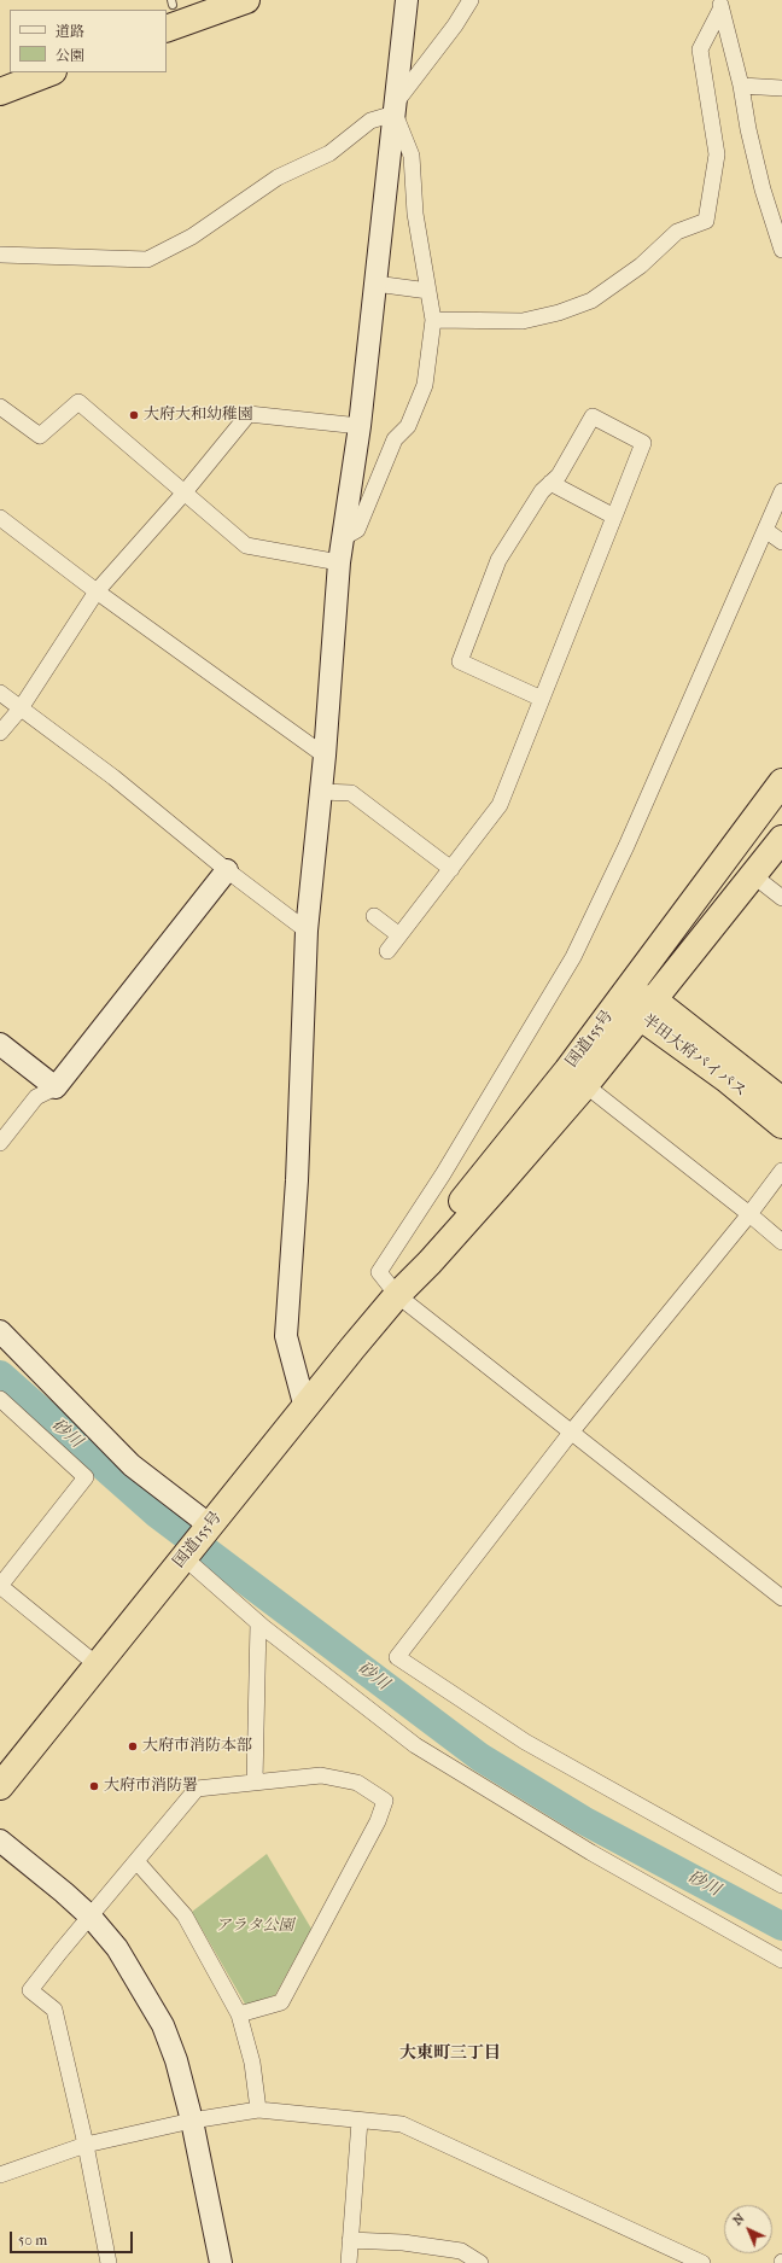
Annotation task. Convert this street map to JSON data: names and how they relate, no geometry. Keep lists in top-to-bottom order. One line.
{"streets":{"highway":["国道155号","半田大府パイパス"]},"crossings":[["国道155号","半田大府パイパス"]],"districts":["大東町三丁目"],"water":["砂川"],"parks":["アラタ公園"],"places":["大府大和幼稚園","大府市消防本部","大府市消防署"],"legend":["道路","公園"],"scale_bar":"50 m","north":"top left"}
